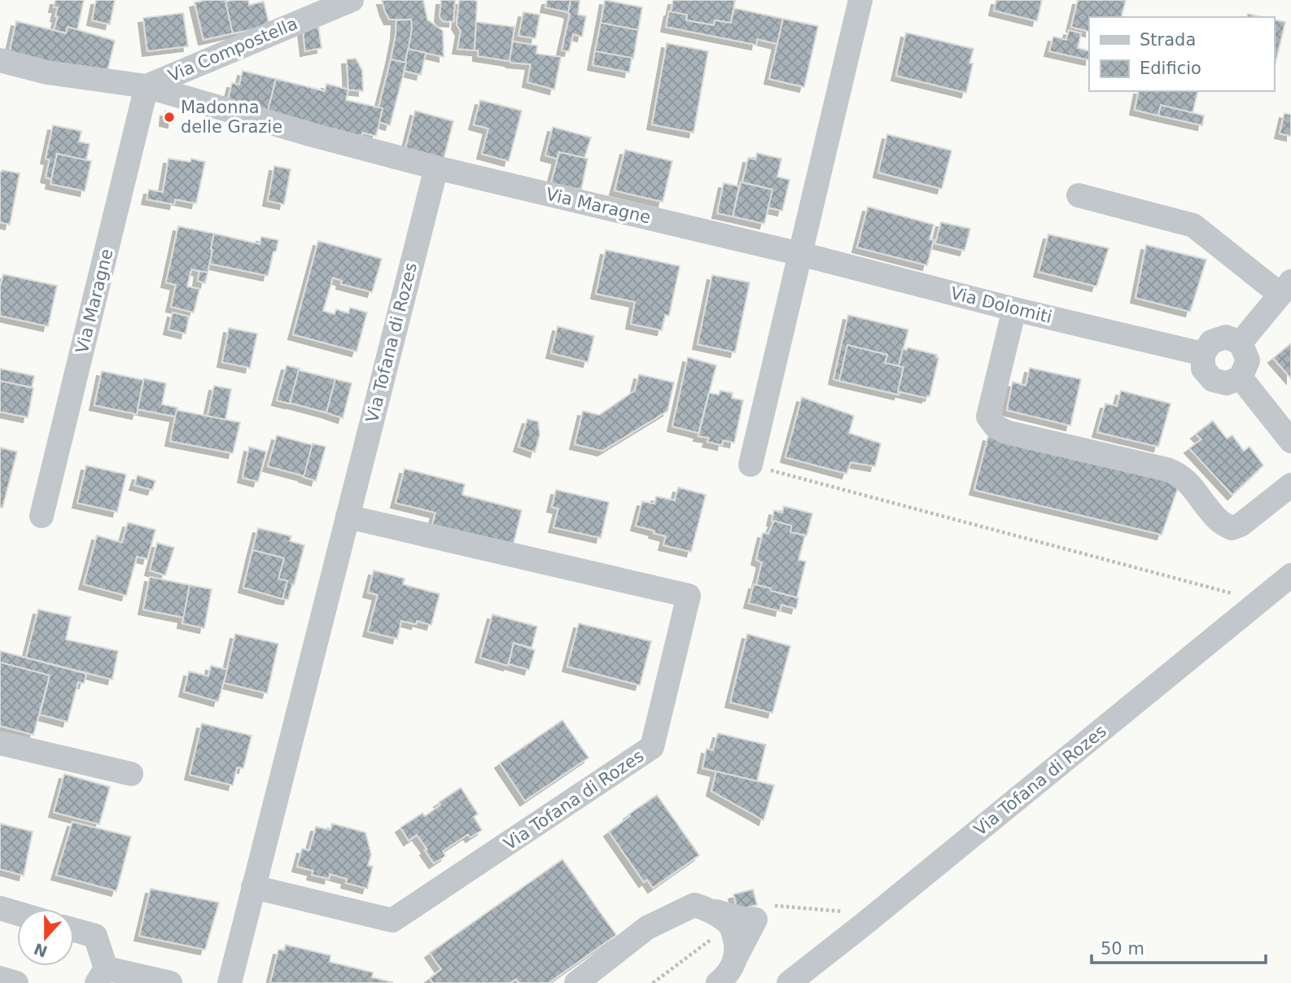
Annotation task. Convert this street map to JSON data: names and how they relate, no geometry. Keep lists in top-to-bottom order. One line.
{"streets":{"street":["Via Compostella","Via Maragne","Via Dolomiti","Via Tofana di Rozes"]},"crossings":[["Via Compostella","Via Maragne"],["Via Maragne","Via Dolomiti"],["Via Maragne","Via Tofana di Rozes"]],"places":["Madonna delle Grazie"],"legend":["Strada","Edificio"],"scale_bar":"50 m","north":"bottom"}
